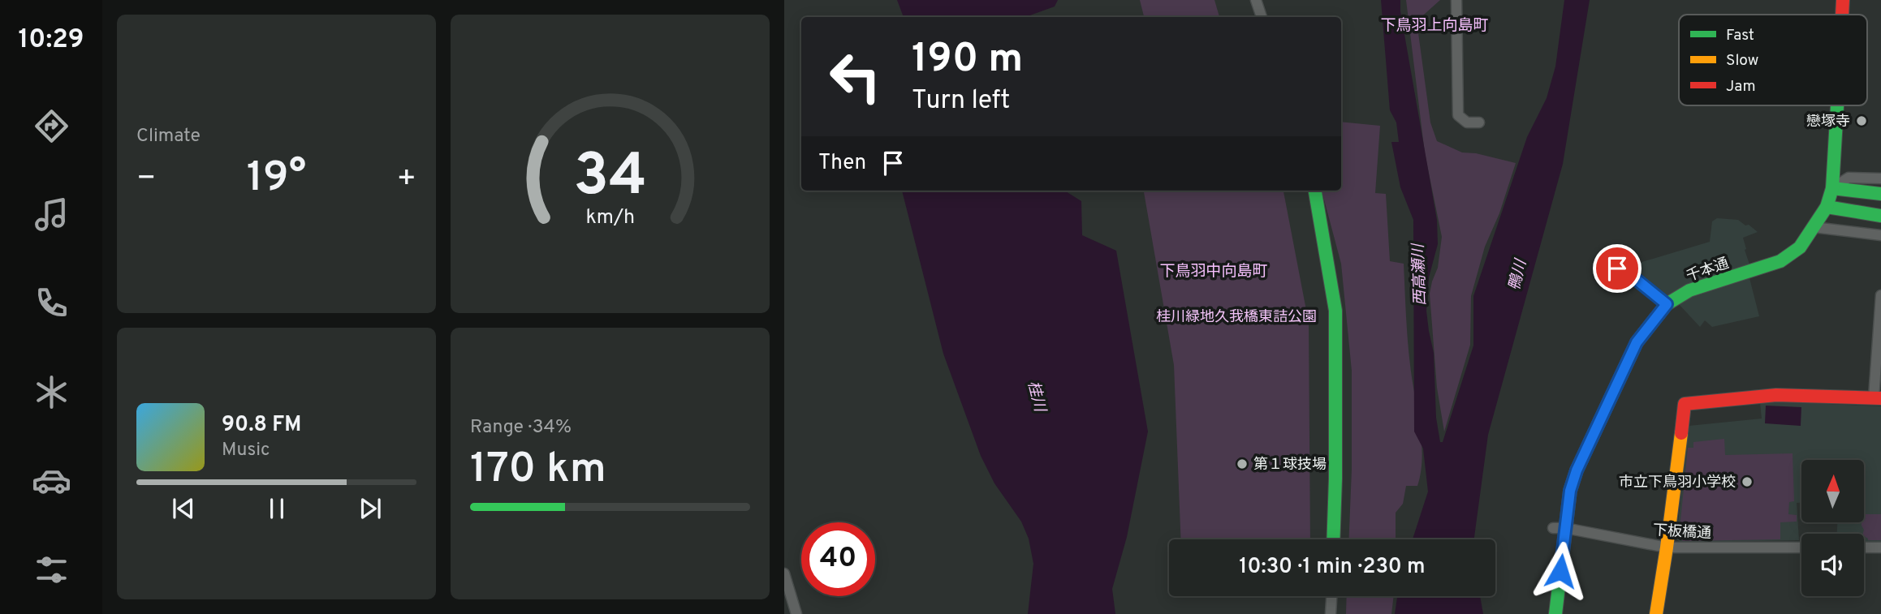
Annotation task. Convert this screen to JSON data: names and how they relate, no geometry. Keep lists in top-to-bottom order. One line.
{"streets":{"street":["千本通","下板橋通"]},"crossings":[["千本通","下板橋通"]],"districts":["下鳥羽上向島町","下鳥羽中向島町"],"water":["西高瀬川","鴨川","桂川"],"parks":["桂川緑地久我橋東詰公園"],"places":["戀塚寺","第１球技場","市立下鳥羽小学校"],"legend":["Fast","Slow","Jam"],"north":"top","page":{"tabs":"10:29","tile":["Climate",["Range · 34%","170 km"]],"turn":["190 m","Turn left"],"then":"Then","heat":["−","19°","+"],"song":["90.8 FM","Music"],"limit":"40","trip":"10:30 · 1 min · 230 m","gauge":["34","km/h"]}}
